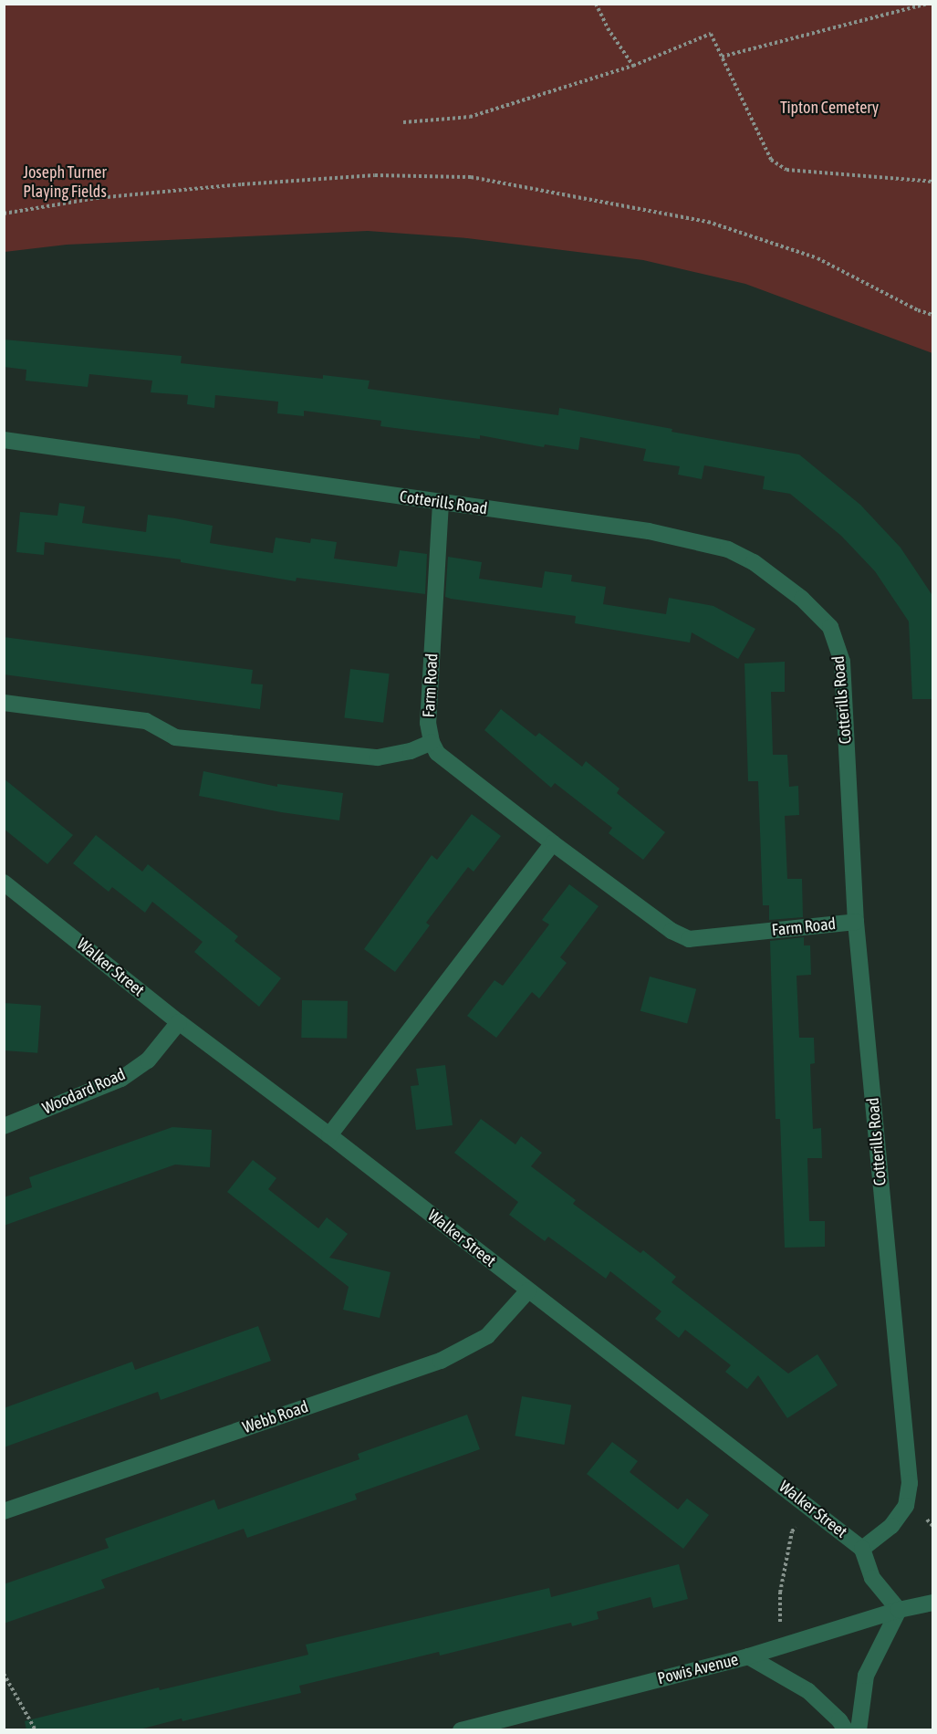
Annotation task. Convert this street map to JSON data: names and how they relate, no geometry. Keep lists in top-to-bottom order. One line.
{"streets":{"street":["Cotterills Road","Farm Road","Walker Street","Woodard Road","Webb Road","Powis Avenue"]},"crossings":[["Cotterills Road","Farm Road"],["Cotterills Road","Walker Street"],["Walker Street","Woodard Road"],["Walker Street","Webb Road"],["Walker Street","Powis Avenue"]],"parks":["Tipton Cemetery","Joseph Turner Playing Fields"]}
